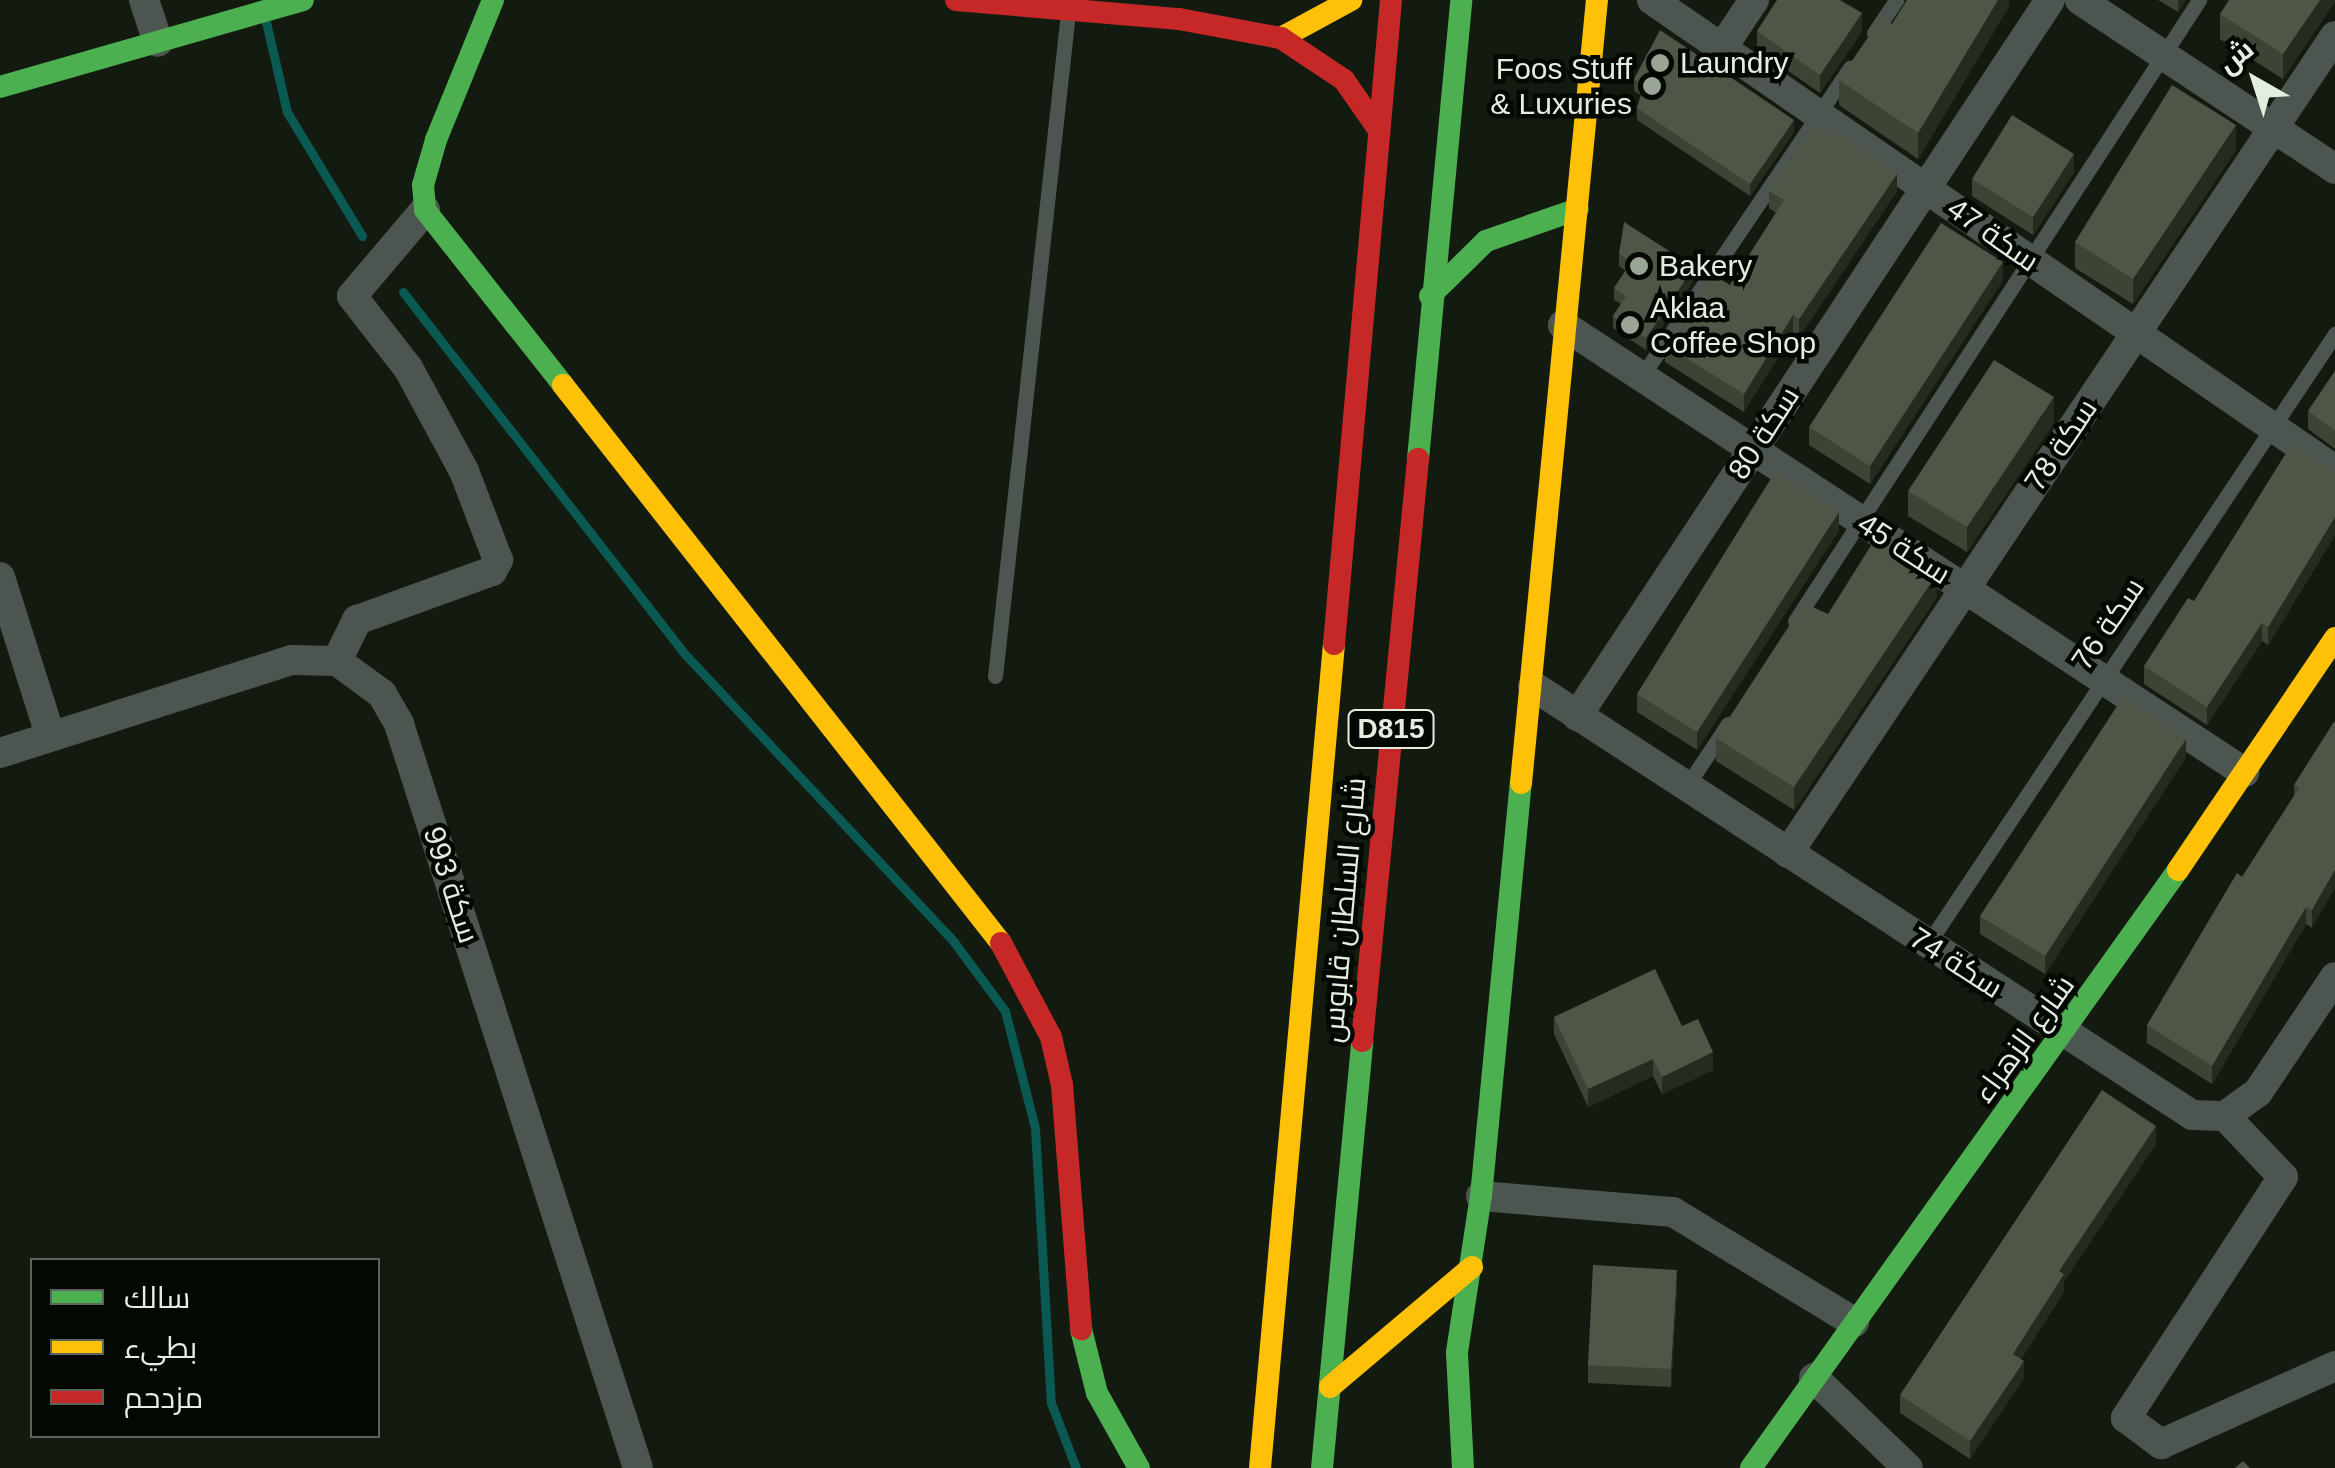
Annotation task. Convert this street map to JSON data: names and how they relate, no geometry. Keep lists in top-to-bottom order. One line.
{"streets":{"main road":["D815","شارع السلطان قابوس","شارع الزهراء"],"street":["سكة 47","سكة 80","سكة 78","سكة 45","سكة 993","سكة 74"],"lane":["سكة 76"]},"crossings":[["سكة 47","سكة 80"],["سكة 47","سكة 78"],["سكة 47","سكة 76"],["سكة 80","سكة 45"],["سكة 80","سكة 74"],["سكة 78","سكة 45"],["سكة 78","سكة 74"],["سكة 45","سكة 76"],["سكة 45","شارع الزهراء"],["سكة 76","سكة 74"],["سكة 74","شارع الزهراء"]],"places":["Laundry","Foos Stuff & Luxuries","Bakery","Aklaa Coffee Shop"],"legend":["سالك","بطيء","مزدحم"],"north":"top left"}
